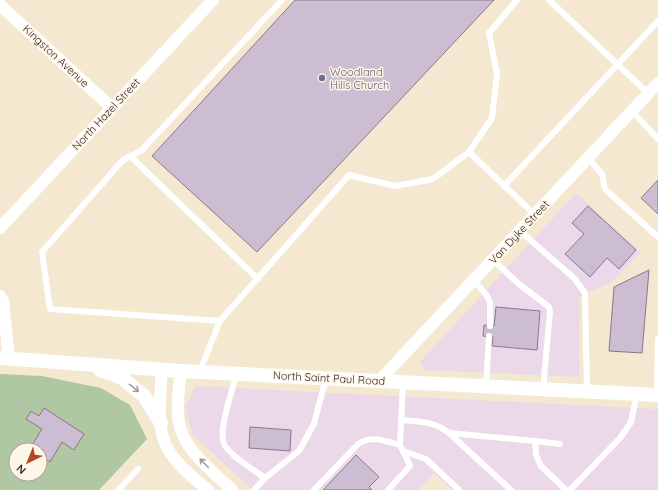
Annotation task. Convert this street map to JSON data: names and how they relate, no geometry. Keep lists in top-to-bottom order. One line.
{"streets":{"street":["Kingston Avenue","North Hazel Street","Van Dyke Street","North Saint Paul Road"]},"crossings":[["Kingston Avenue","North Hazel Street"],["Van Dyke Street","North Saint Paul Road"]],"places":["Woodland Hills Church"],"north":"bottom left"}
